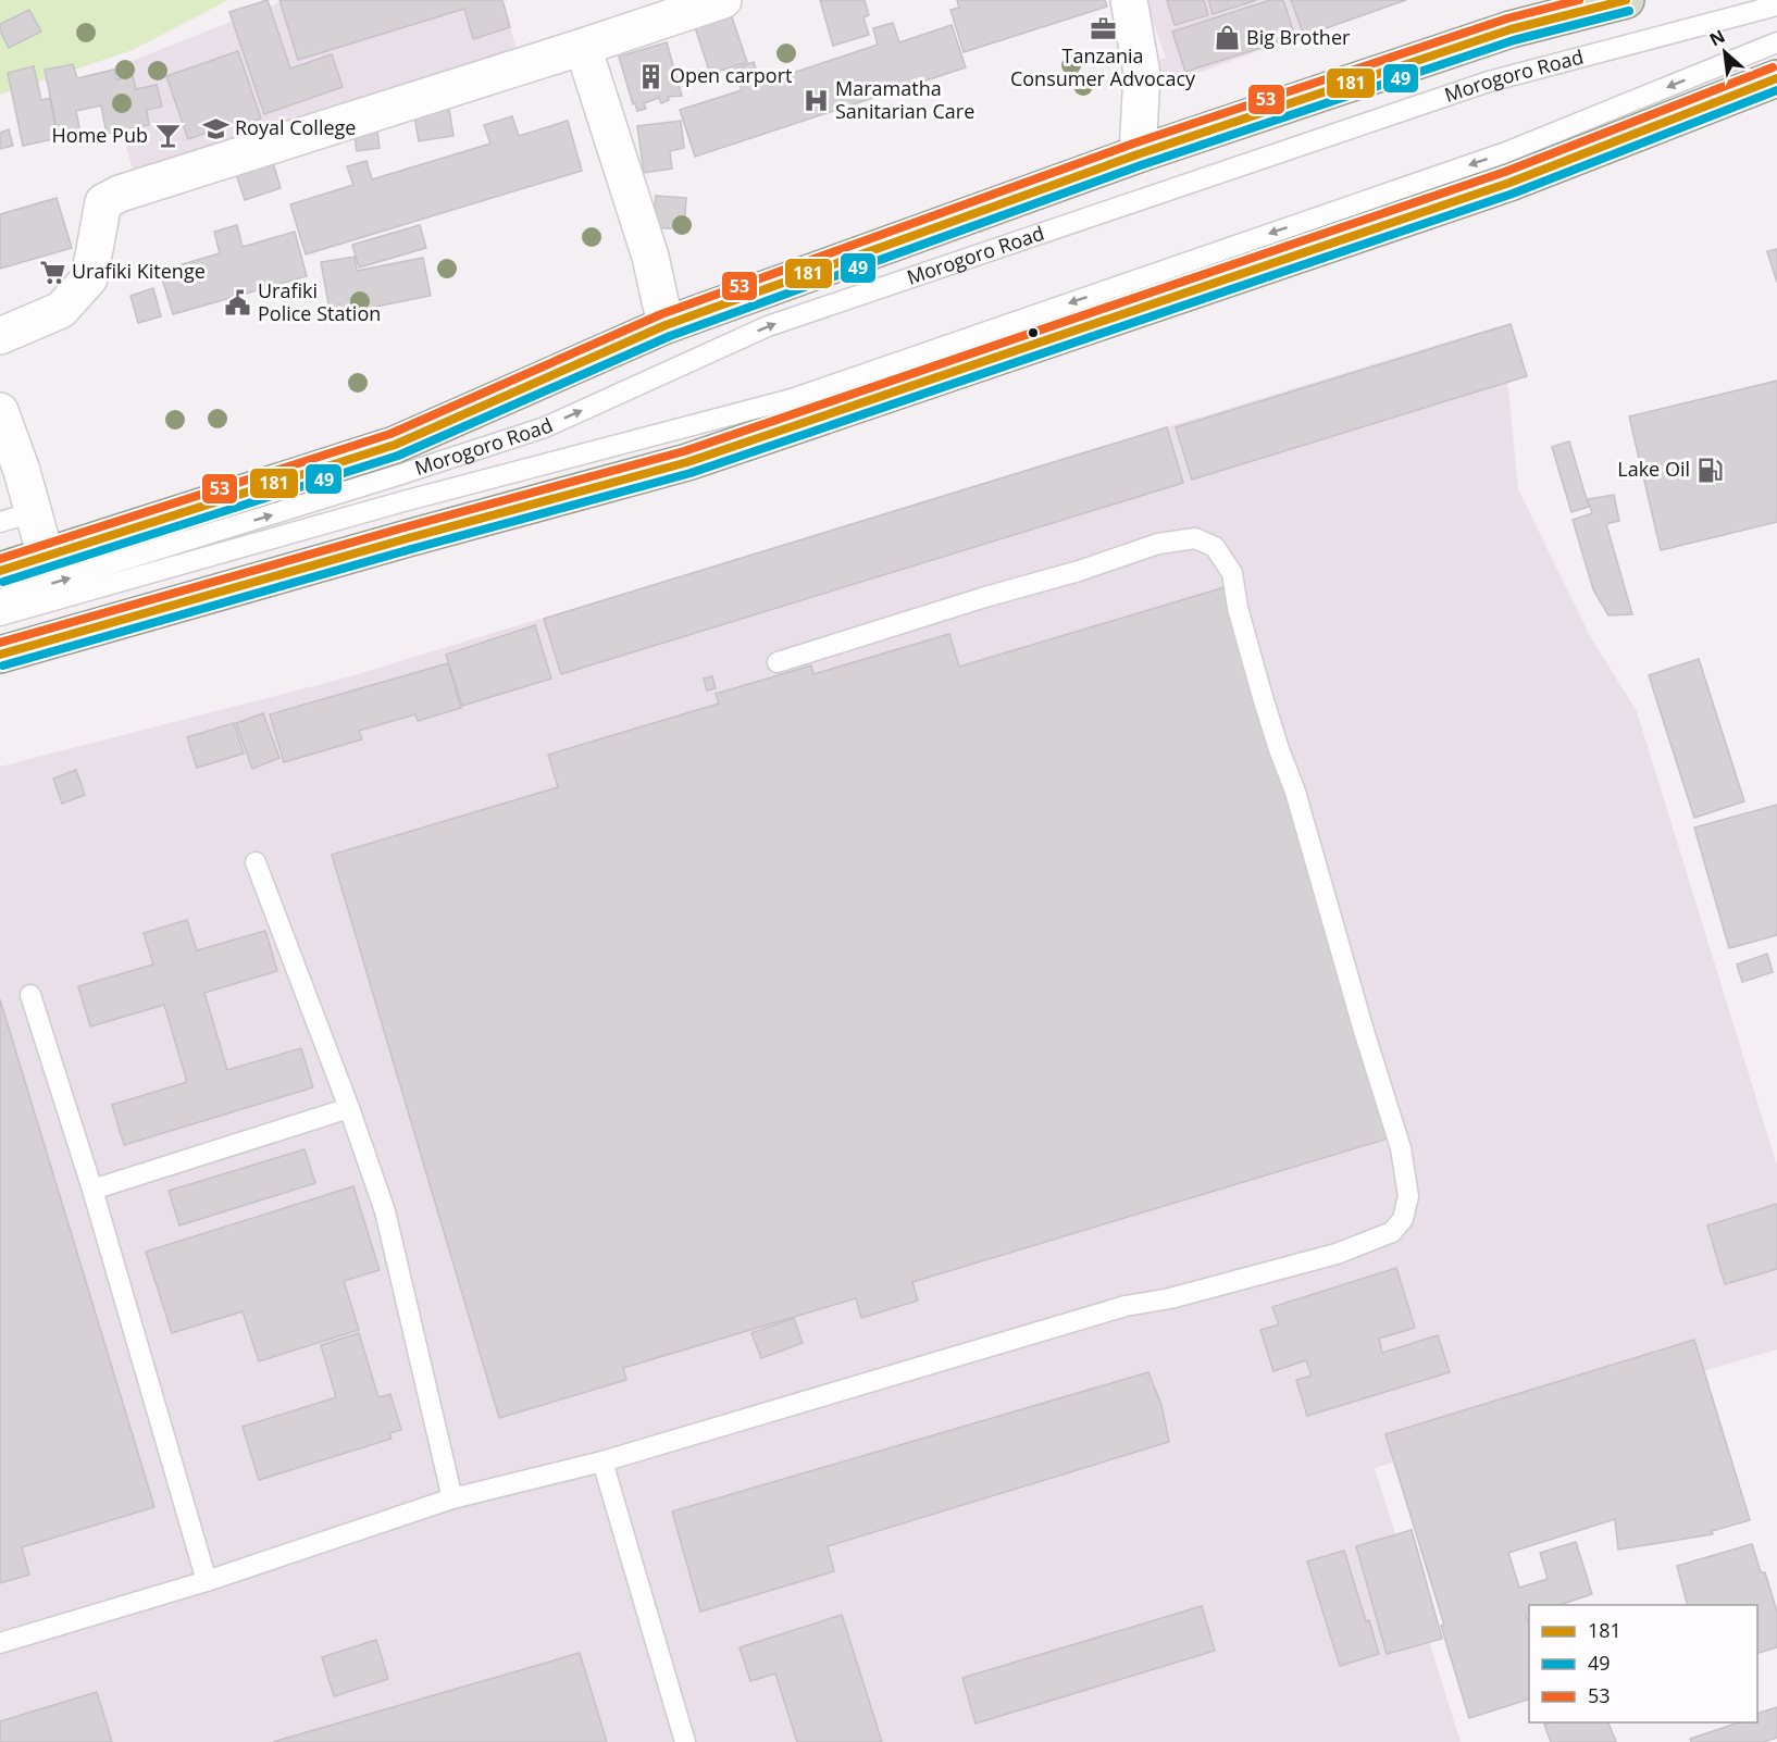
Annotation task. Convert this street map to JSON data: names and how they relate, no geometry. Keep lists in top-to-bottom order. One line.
{"streets":{"highway":["Morogoro Road"]},"places":{"office":["Tanzania Consumer Advocacy"],"shop":["Big Brother"],"building":["Open carport"],"hospital":["Maramatha Sanitarian Care"],"school or university":["Royal College"],"bar":["Home Pub"],"supermarket":["Urafiki Kitenge"],"public building":["Urafiki Police Station"],"fuel station":["Lake Oil"]},"lines":["transit line 181","transit line 53","transit line 49"],"legend":["181","49","53"],"north":"top left"}
